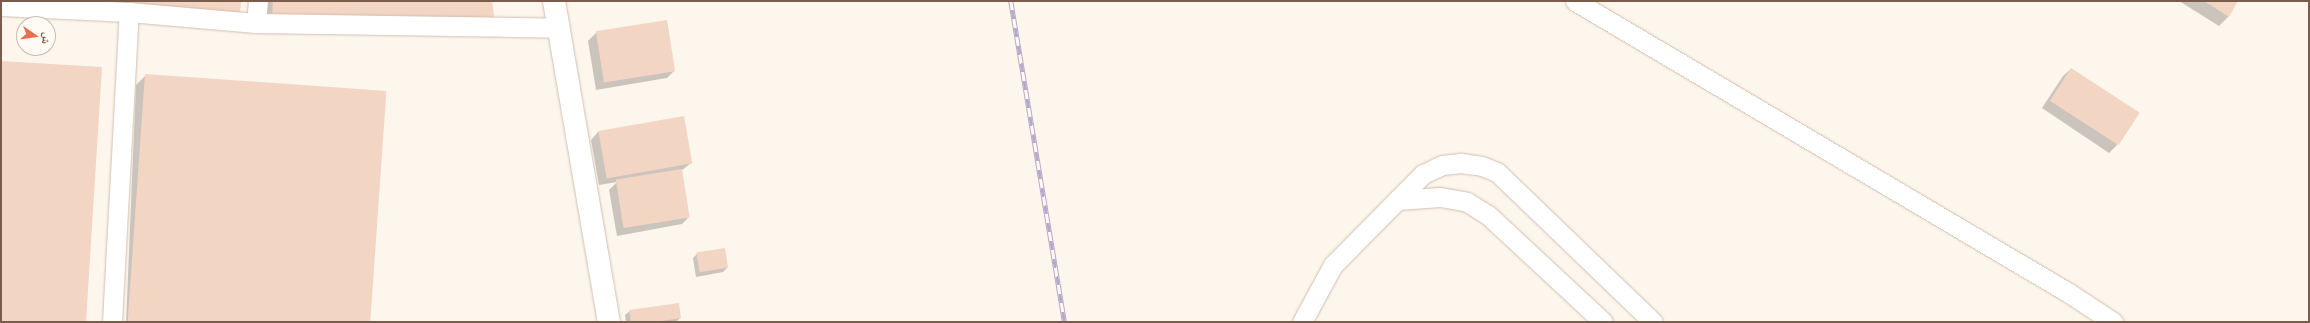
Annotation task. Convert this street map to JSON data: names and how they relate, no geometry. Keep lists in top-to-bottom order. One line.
{"north":"right"}
